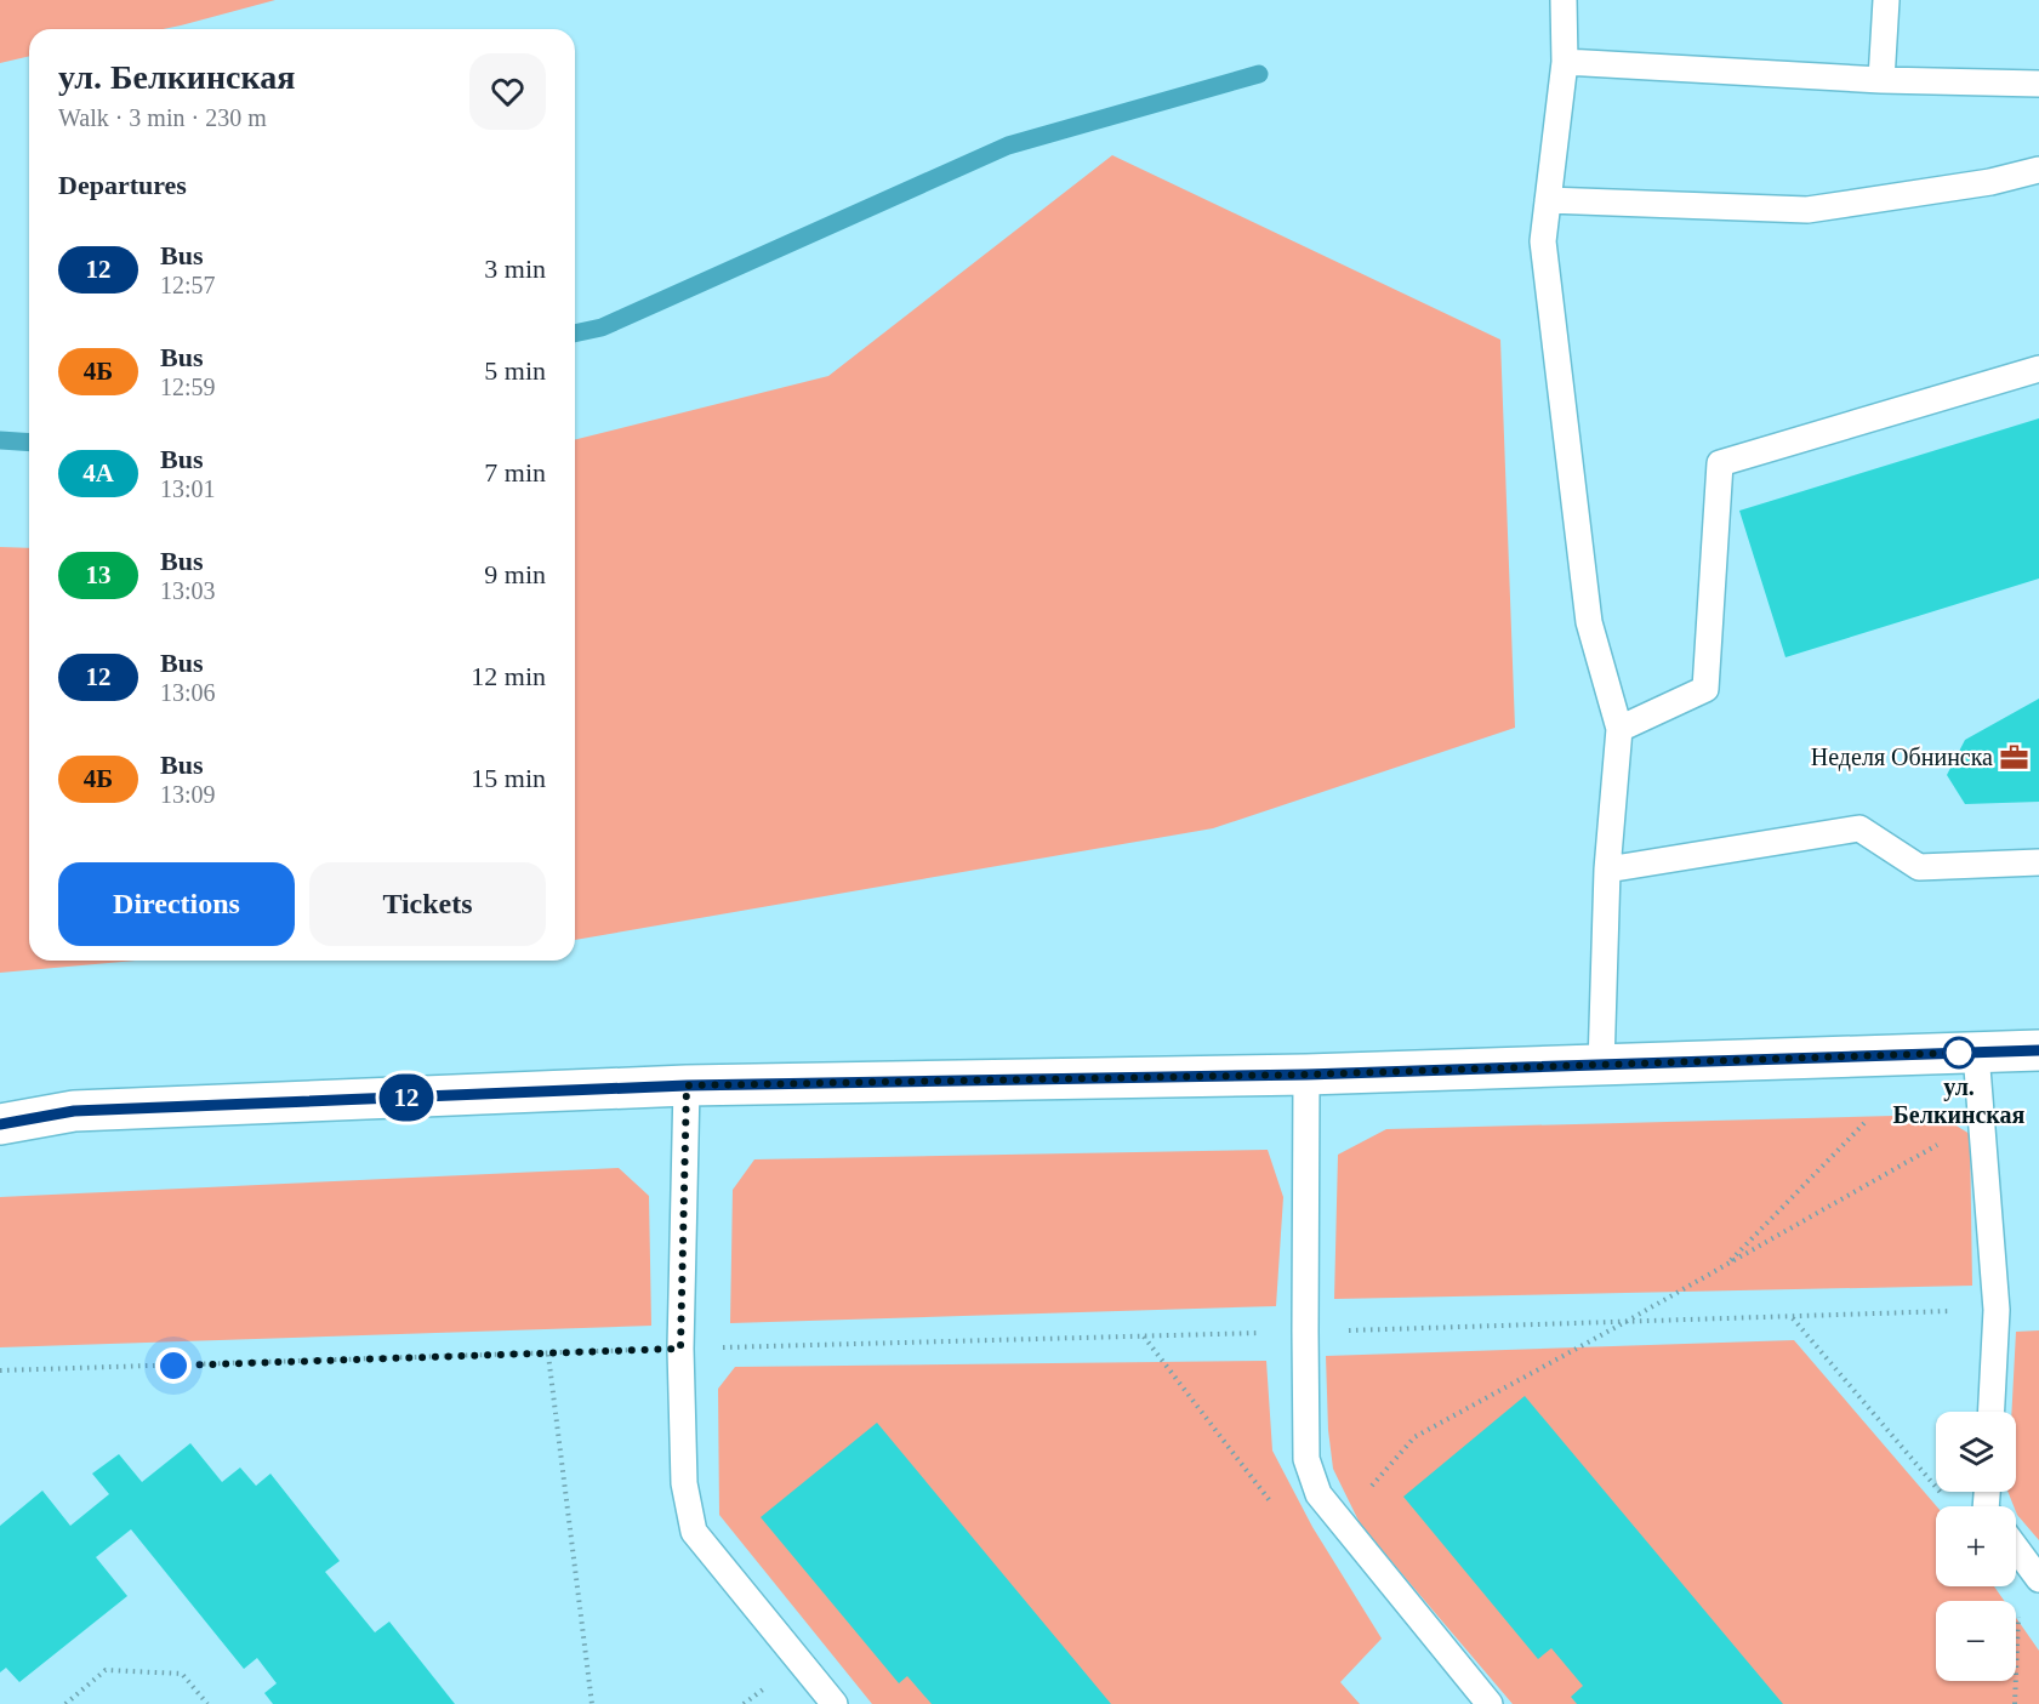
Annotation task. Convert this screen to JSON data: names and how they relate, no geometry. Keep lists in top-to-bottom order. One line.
{"places":{"office":["Неделя Обнинска"],"other":["ул. Белкинская"]},"lines":["bus line 12"],"page":{"on_map":"12","heading":[["ул. Белкинская","Walk · 3 min · 230 m"],"Departures"],"list":[{"mark":"12","name":"Bus","note":"12:57","value":"3 min"},{"mark":"4Б","name":"Bus","note":"12:59","value":"5 min"},{"mark":"4А","name":"Bus","note":"13:01","value":"7 min"},{"mark":"13","name":"Bus","note":"13:03","value":"9 min"},{"mark":"12","name":"Bus","note":"13:06","value":"12 min"},{"mark":"4Б","name":"Bus","note":"13:09","value":"15 min"}],"buttons":["Directions","Tickets"],"map_buttons":["+","−"]}}
